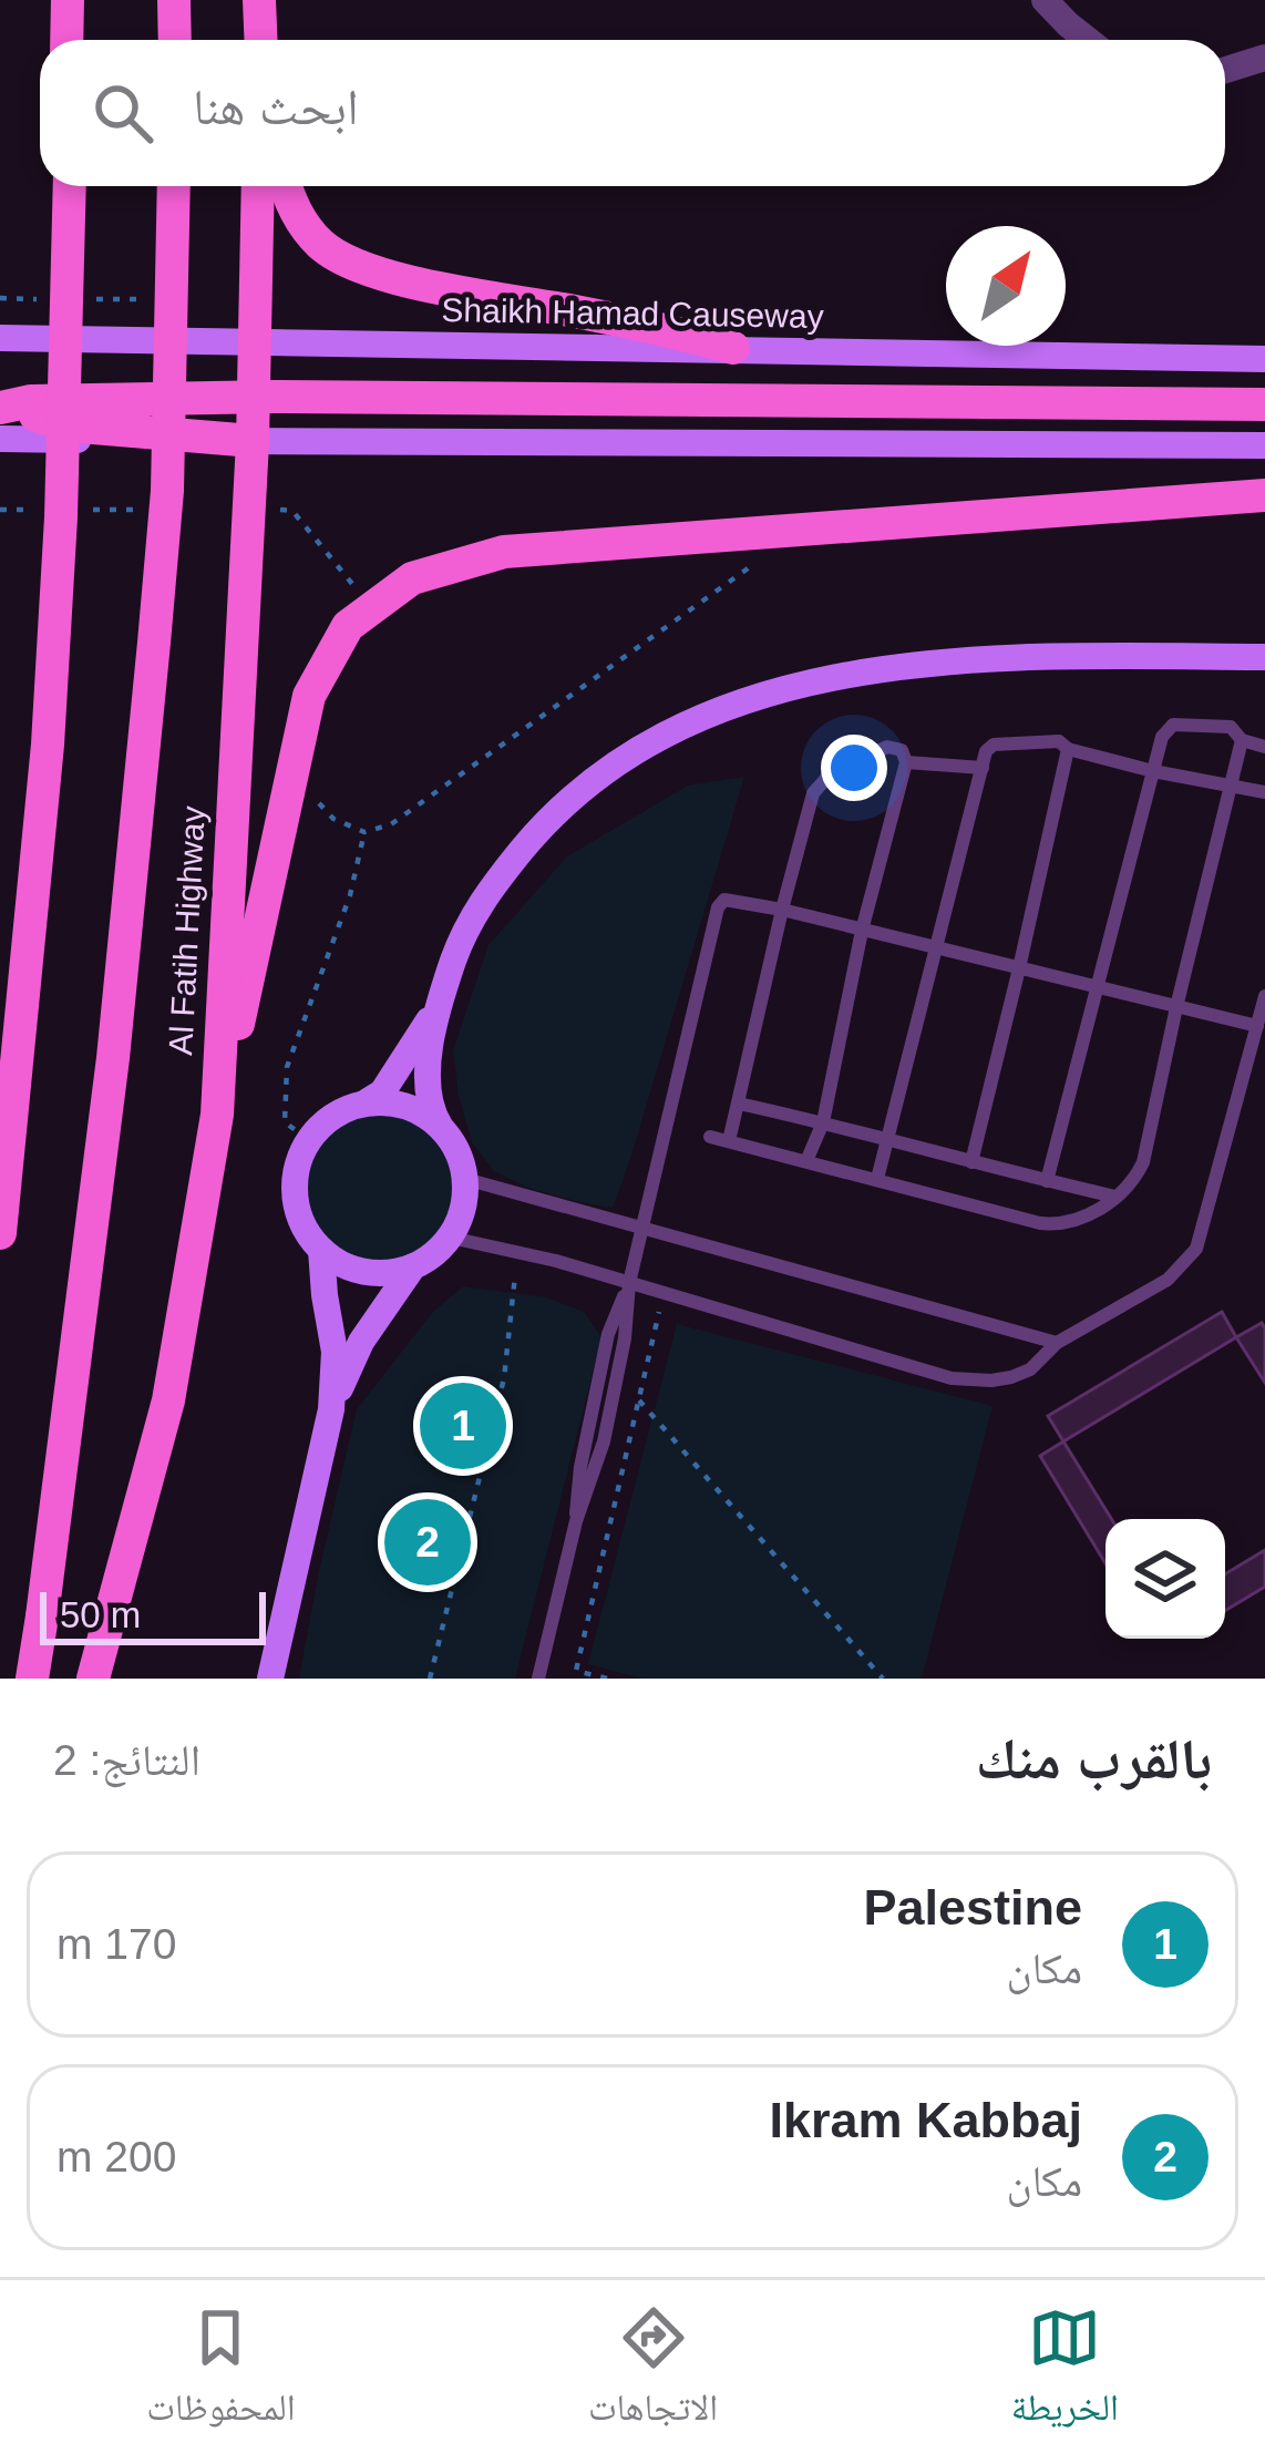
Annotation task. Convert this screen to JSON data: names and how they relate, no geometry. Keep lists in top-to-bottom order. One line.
{"streets":{"main road":["Shaikh Hamad Causeway","Al Fatih Highway"]},"crossings":[["Shaikh Hamad Causeway","Al Fatih Highway"]],"scale_bar":"50 m","north":"top right","page":{"search":"ابحث هنا","pins":["1","2"],"scale":"50 m","heading":["بالقرب منك","النتائج: 2"],"list":[{"mark":"1","name":"Palestine","note":"مكان","value":"170 m"},{"mark":"2","name":"Ikram Kabbaj","note":"مكان","value":"200 m"}],"nav":["الخريطة","الاتجاهات","المحفوظات"]}}
